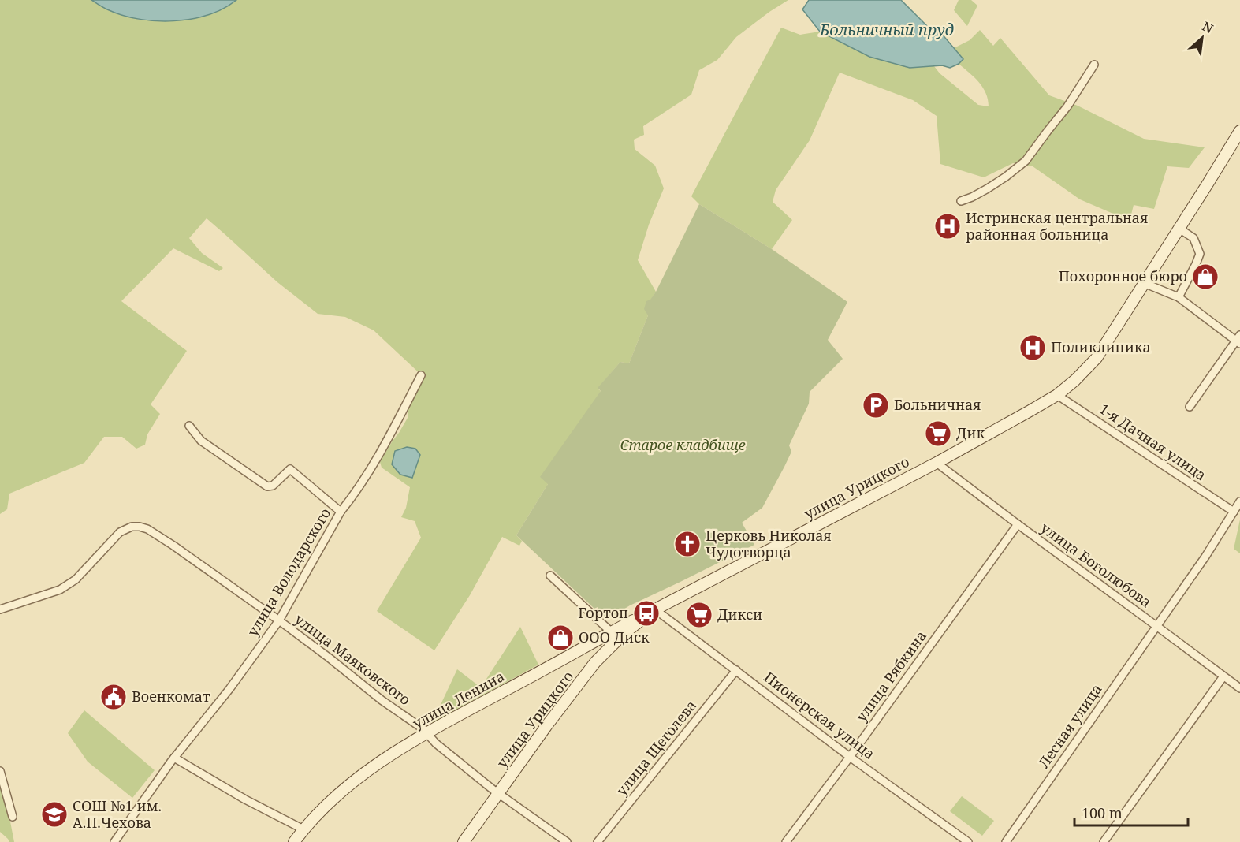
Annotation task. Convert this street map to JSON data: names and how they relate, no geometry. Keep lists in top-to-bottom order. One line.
{"streets":{"street":["1-я Дачная улица","улица Урицкого","улица Боголюбова","улица Володарского","улица Маяковского","улица Рябкина","улица Ленина","Пионерская улица","Лесная улица","улица Щеголева"]},"crossings":[["1-я Дачная улица","улица Урицкого"],["1-я Дачная улица","Лесная улица"],["улица Урицкого","улица Боголюбова"],["улица Урицкого","улица Маяковского"],["улица Урицкого","улица Ленина"],["улица Урицкого","Пионерская улица"],["улица Боголюбова","улица Рябкина"],["улица Боголюбова","Лесная улица"],["улица Володарского","улица Маяковского"],["улица Маяковского","улица Ленина"],["улица Рябкина","Пионерская улица"],["улица Ленина","Пионерская улица"],["Пионерская улица","улица Щеголева"]],"water":["Больничный пруд"],"parks":["Старое кладбище"],"places":{"hospital":["Истринская центральная районная больница","Поликлиника"],"shop":["Похоронное бюро","ООО Диск"],"parking":["Больничная"],"supermarket":["Дик","Дикси"],"church":["Церковь Николая Чудотворца"],"bus stop":["Гортоп"],"public building":["Военкомат"],"school or university":["СОШ №1 им. А.П.Чехова"]},"scale_bar":"100 m","north":"top right"}
